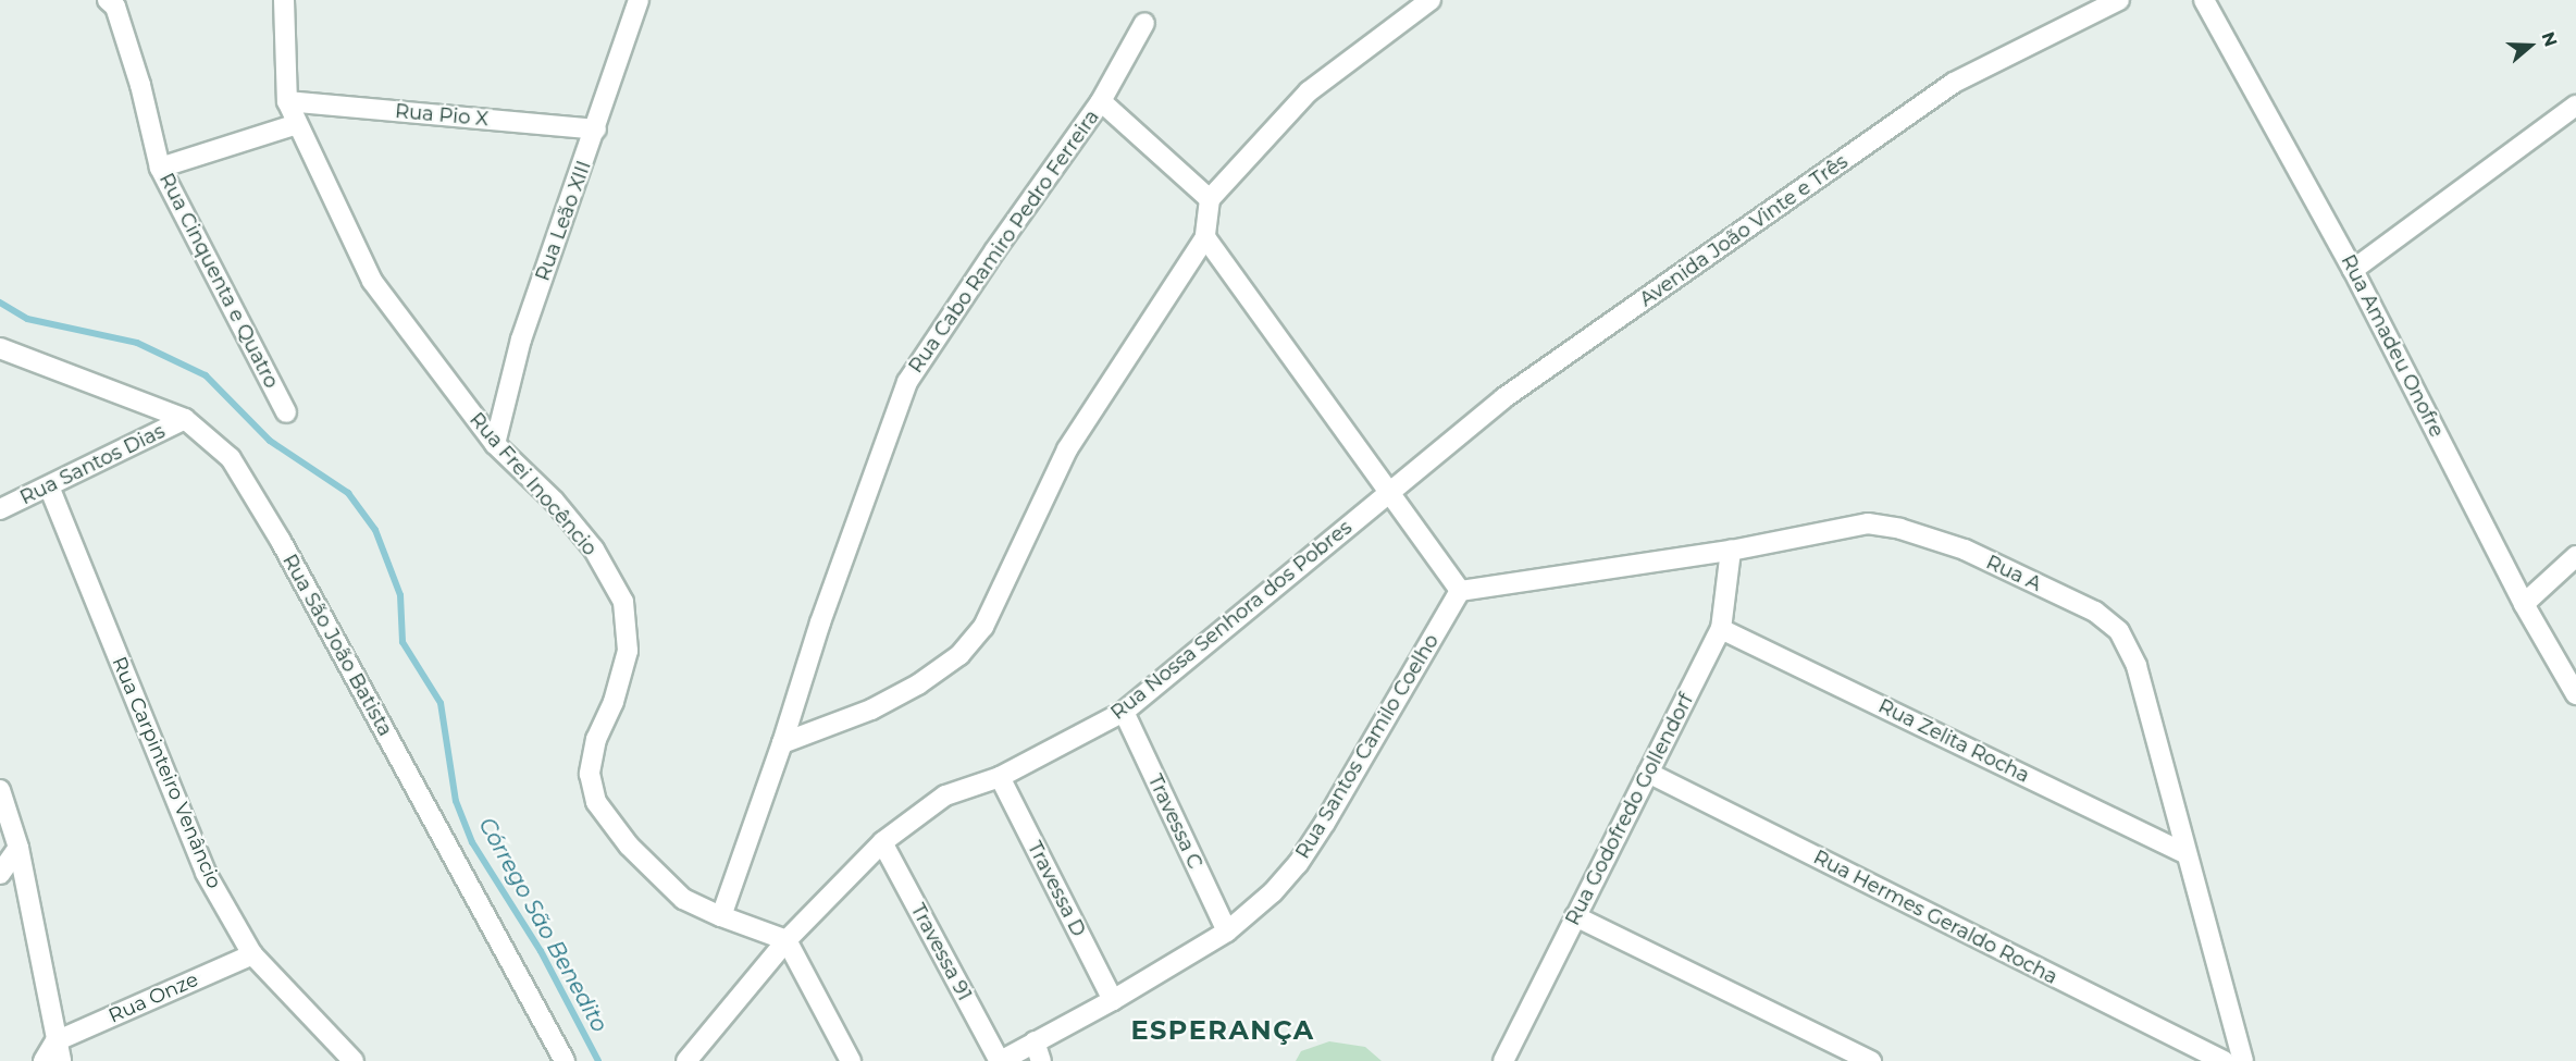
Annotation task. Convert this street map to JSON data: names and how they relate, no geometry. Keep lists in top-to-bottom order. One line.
{"streets":{"street":["Rua Pio X","Rua Leão XIII","Avenida João Vinte e Três","Rua Cabo Ramiro Pedro Ferreira","Rua Cinquenta e Quatro","Rua Amadeu Onofre","Rua Santos Dias","Rua Frei Inocêncio","Rua A","Rua Nossa Senhora dos Pobres","Rua São João Batista","Rua Zelita Rocha","Rua Santos Camilo Coelho","Rua Carpinteiro Venâncio","Rua Godofredo Gollendorf","Travessa C","Travessa D","Rua Hermes Geraldo Rocha","Travessa 91","Rua Onze"]},"crossings":[["Rua Pio X","Rua Leão XIII"],["Rua Pio X","Rua Frei Inocêncio"],["Rua Leão XIII","Rua Frei Inocêncio"],["Avenida João Vinte e Três","Rua Nossa Senhora dos Pobres"],["Rua Cabo Ramiro Pedro Ferreira","Rua Frei Inocêncio"],["Rua Santos Dias","Rua São João Batista"],["Rua Santos Dias","Rua Carpinteiro Venâncio"],["Rua Frei Inocêncio","Rua Nossa Senhora dos Pobres"],["Rua A","Rua Zelita Rocha"],["Rua A","Rua Santos Camilo Coelho"],["Rua A","Rua Godofredo Gollendorf"],["Rua Nossa Senhora dos Pobres","Travessa C"],["Rua Nossa Senhora dos Pobres","Travessa D"],["Rua Nossa Senhora dos Pobres","Travessa 91"],["Rua Zelita Rocha","Rua Godofredo Gollendorf"],["Rua Santos Camilo Coelho","Travessa C"],["Rua Santos Camilo Coelho","Travessa D"],["Rua Santos Camilo Coelho","Travessa 91"],["Rua Carpinteiro Venâncio","Rua Onze"],["Rua Godofredo Gollendorf","Rua Hermes Geraldo Rocha"]],"districts":["ESPERANÇA"],"water":["Córrego São Benedito"],"north":"right"}
